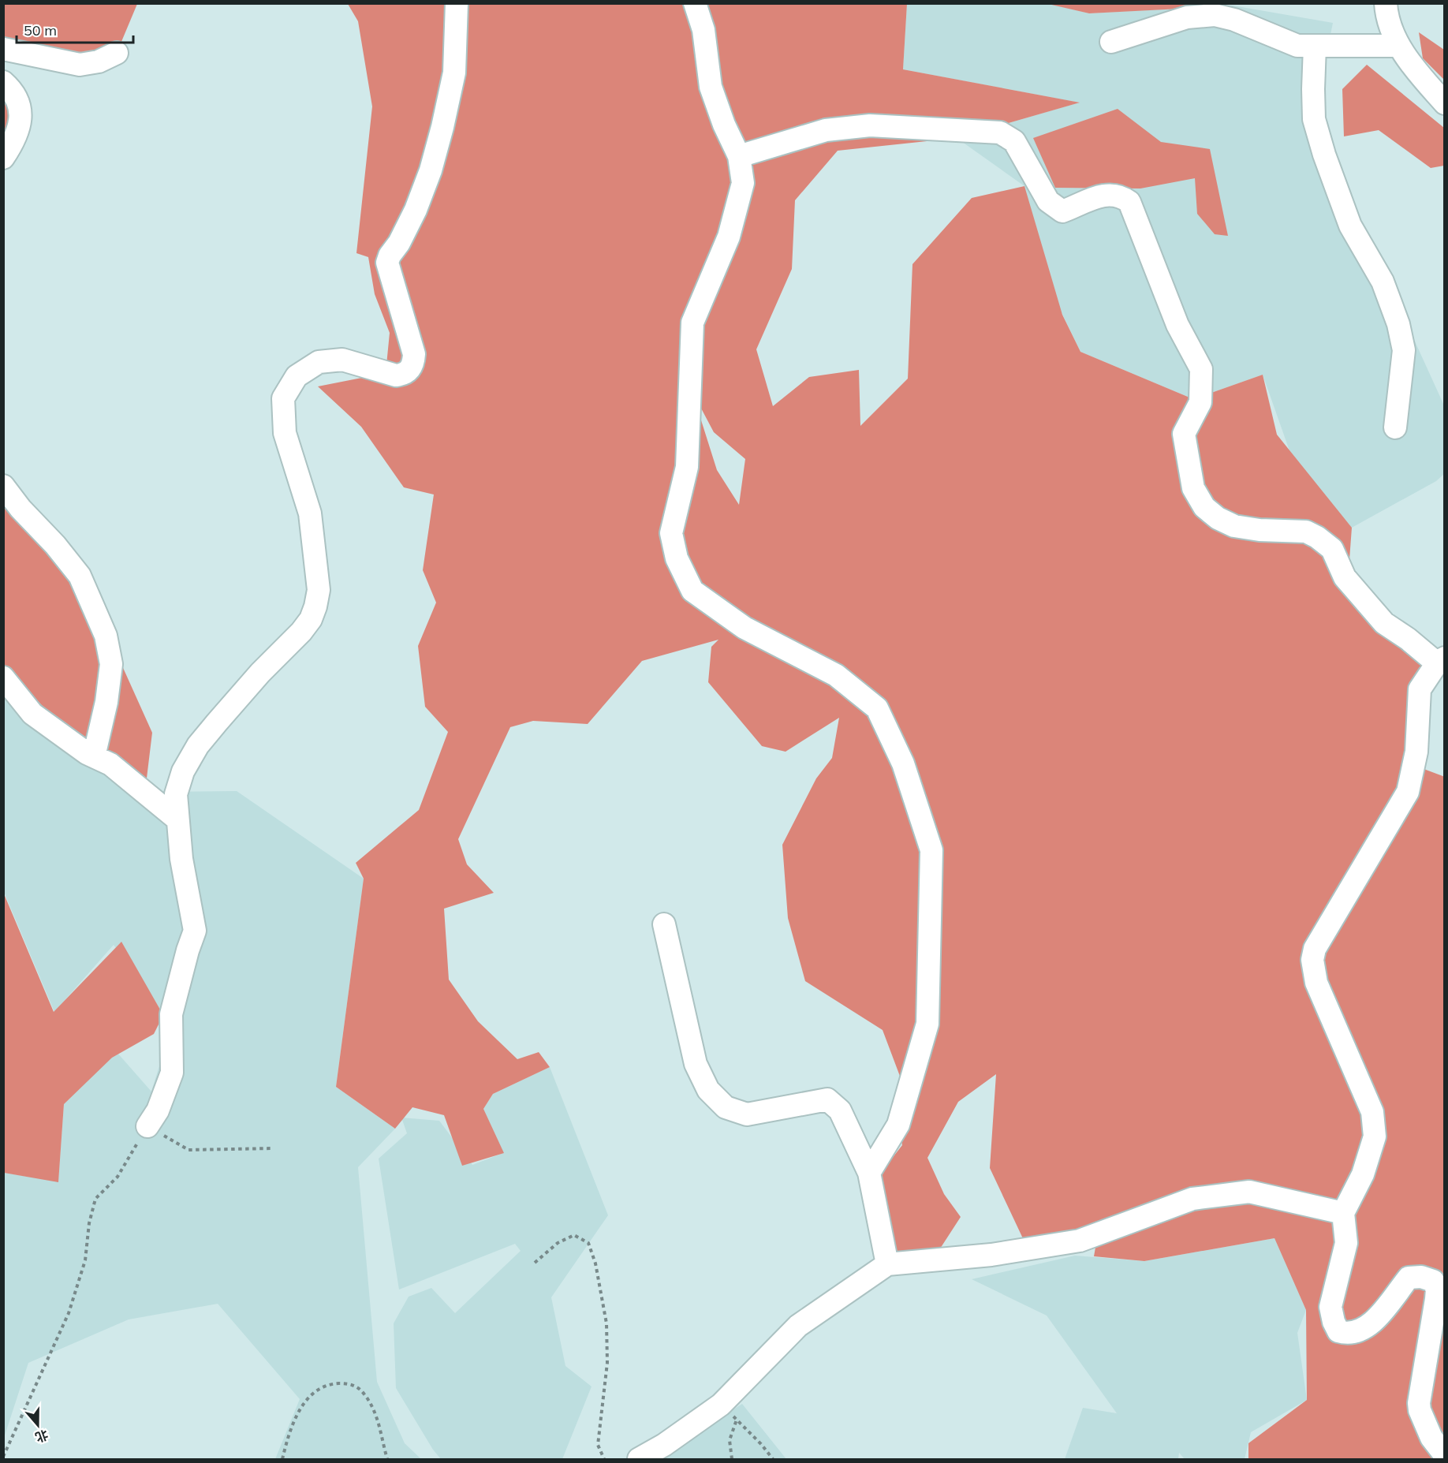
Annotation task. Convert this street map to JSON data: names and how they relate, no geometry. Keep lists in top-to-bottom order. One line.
{"scale_bar":"50 m","north":"bottom"}
